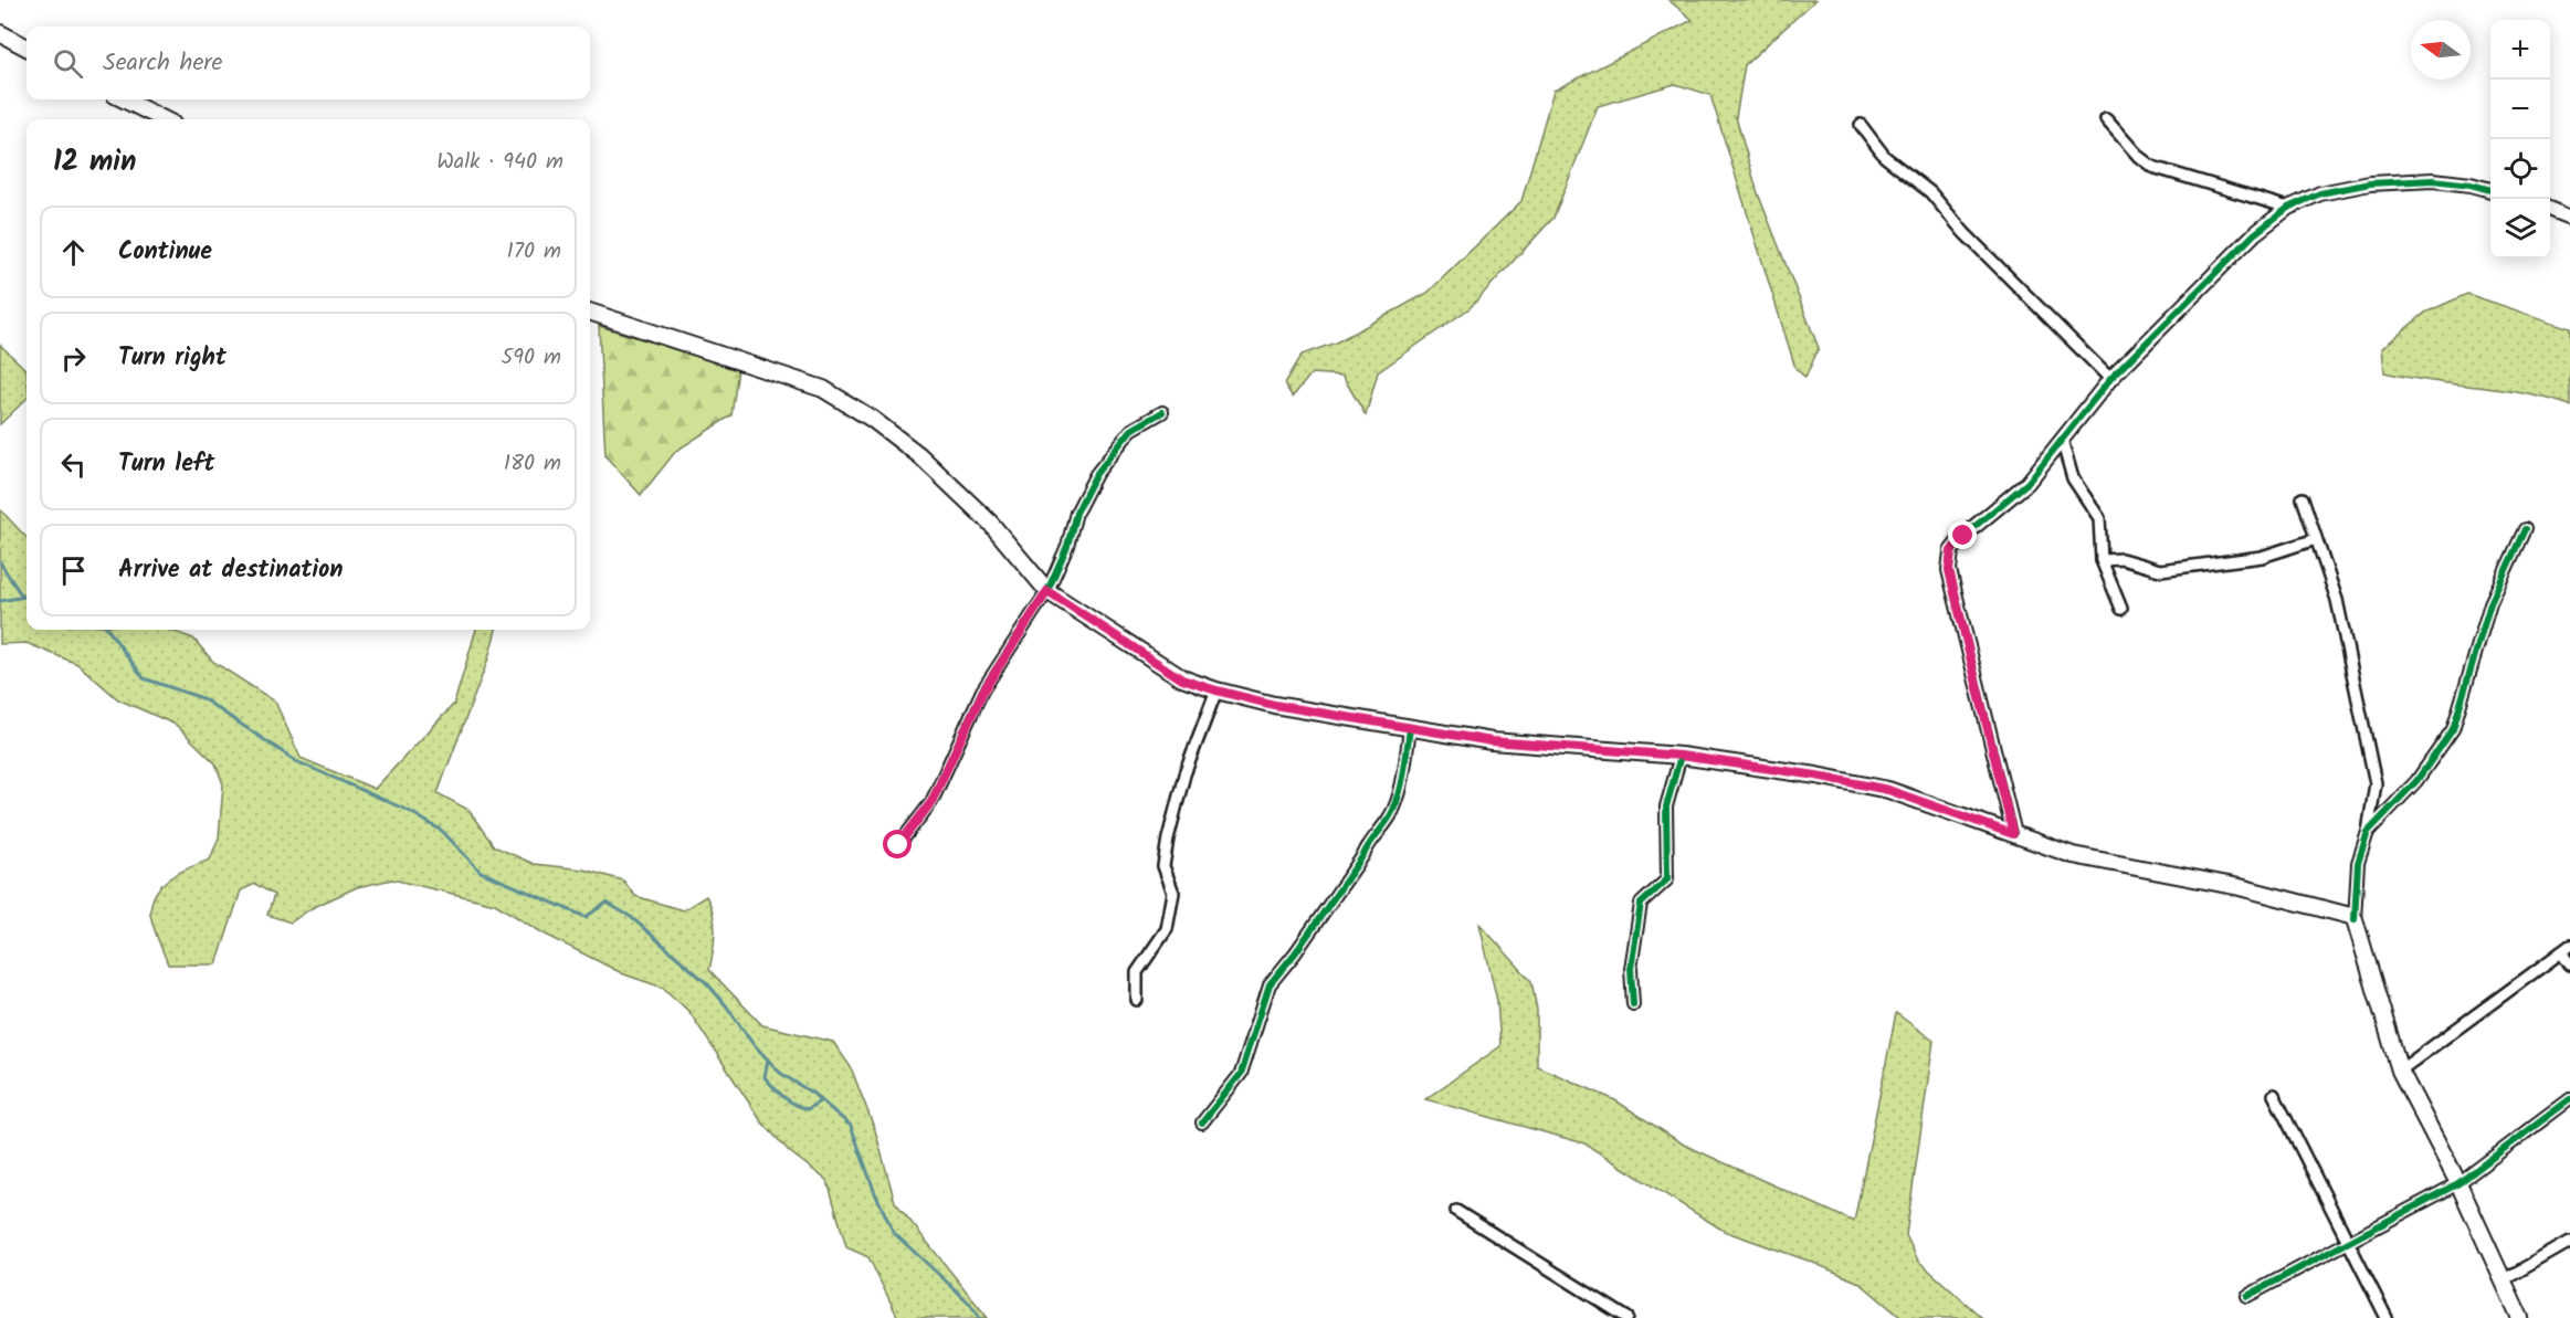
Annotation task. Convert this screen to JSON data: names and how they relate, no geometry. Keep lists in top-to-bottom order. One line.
{"north":"left","page":{"map_buttons":["+","−"],"search":"Search here","heading":["12 min","Walk · 940 m"],"list":[["Continue","170 m"],["Turn right","590 m"],["Turn left","180 m"],"Arrive at destination"]}}
